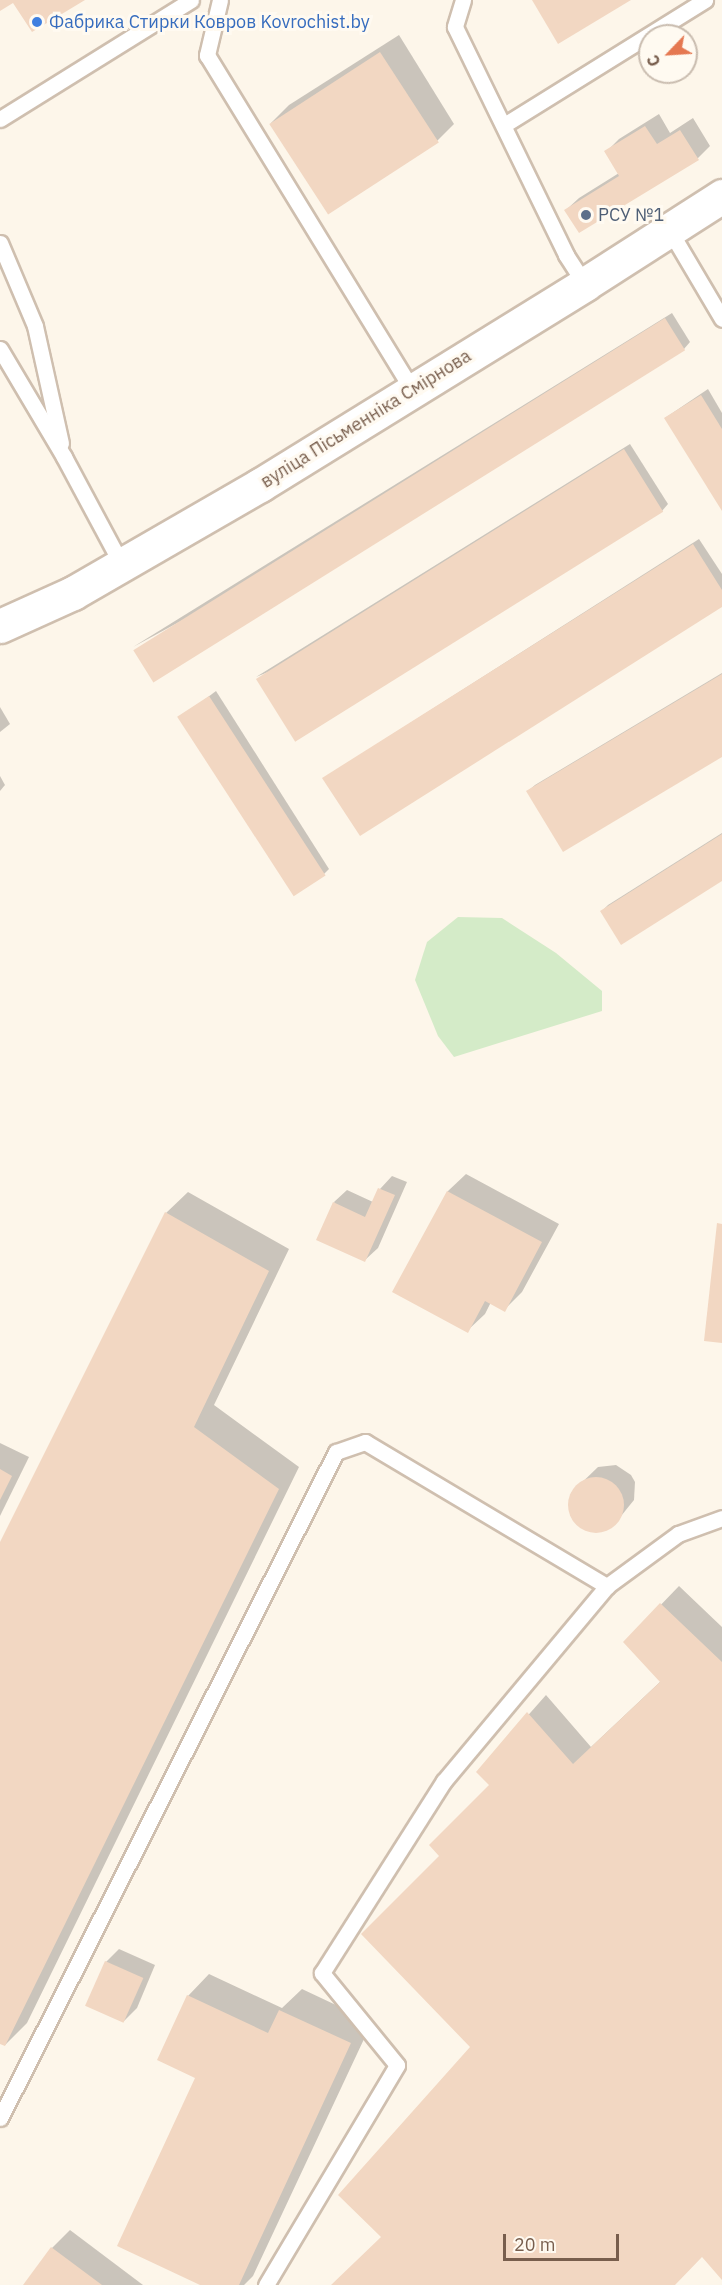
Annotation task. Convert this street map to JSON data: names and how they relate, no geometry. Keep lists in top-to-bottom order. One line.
{"streets":{"main road":["вуліца Пісьменніка Смірнова"]},"places":["Фабрика Стирки Ковров Kovrochist.by","РСУ №1"],"scale_bar":"20 m","north":"bottom left"}
